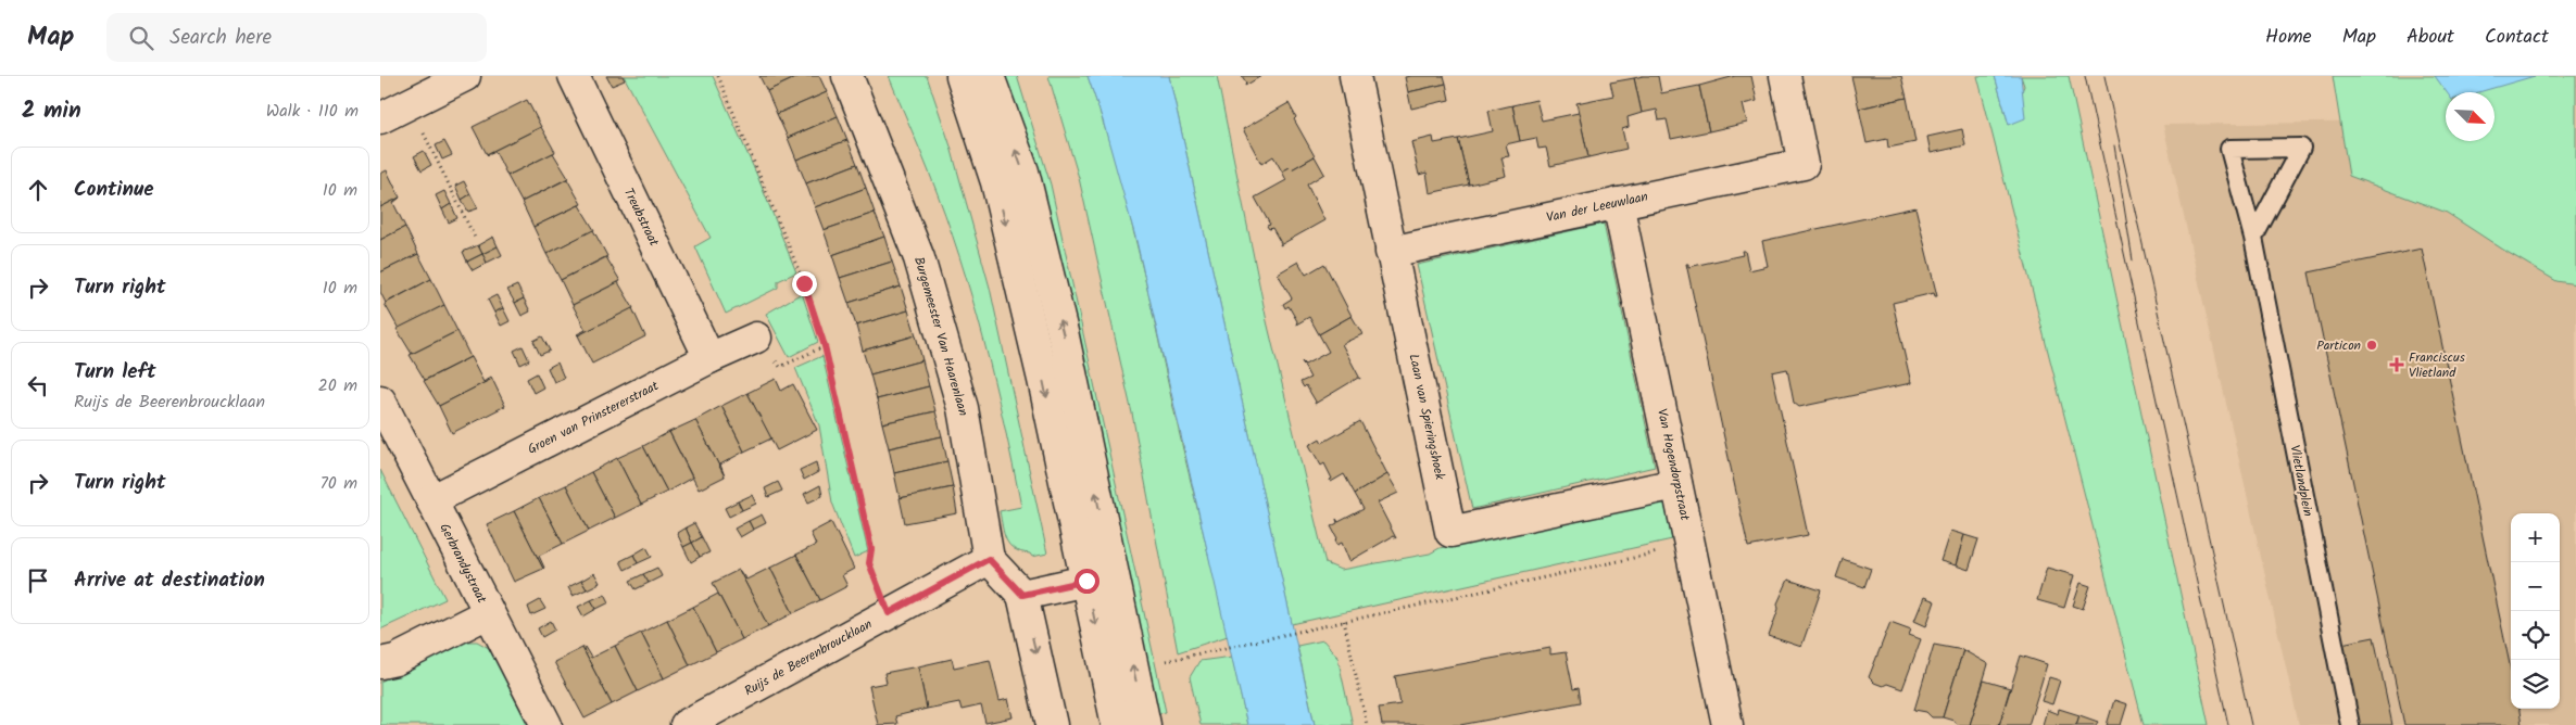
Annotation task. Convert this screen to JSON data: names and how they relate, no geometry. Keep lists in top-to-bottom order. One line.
{"streets":{"street":["Van der Leeuwlaan","Treubstraat","Burgemeester Van Haarenlaan","Laan van Spieringshoek","Groen van Prinstererstraat","Van Hogendorpstraat","Gerbrandystraat","Ruijs de Beerenbroucklaan"],"lane":["Vlietlandplein"]},"crossings":[["Van der Leeuwlaan","Laan van Spieringshoek"],["Van der Leeuwlaan","Van Hogendorpstraat"],["Treubstraat","Groen van Prinstererstraat"],["Burgemeester Van Haarenlaan","Ruijs de Beerenbroucklaan"],["Laan van Spieringshoek","Van Hogendorpstraat"],["Groen van Prinstererstraat","Gerbrandystraat"]],"places":{"other":["Particon"],"health":["Franciscus Vlietland"]},"north":"bottom right","page":{"header":"Map","search":"Search here","nav":["Home","Map","About","Contact"],"heading":["2 min","Walk · 110 m"],"list":[["Continue","10 m"],["Turn right","10 m"],["Turn left","Ruijs de Beerenbroucklaan","20 m"],["Turn right","70 m"],"Arrive at destination"],"map_buttons":["+","−"]}}
